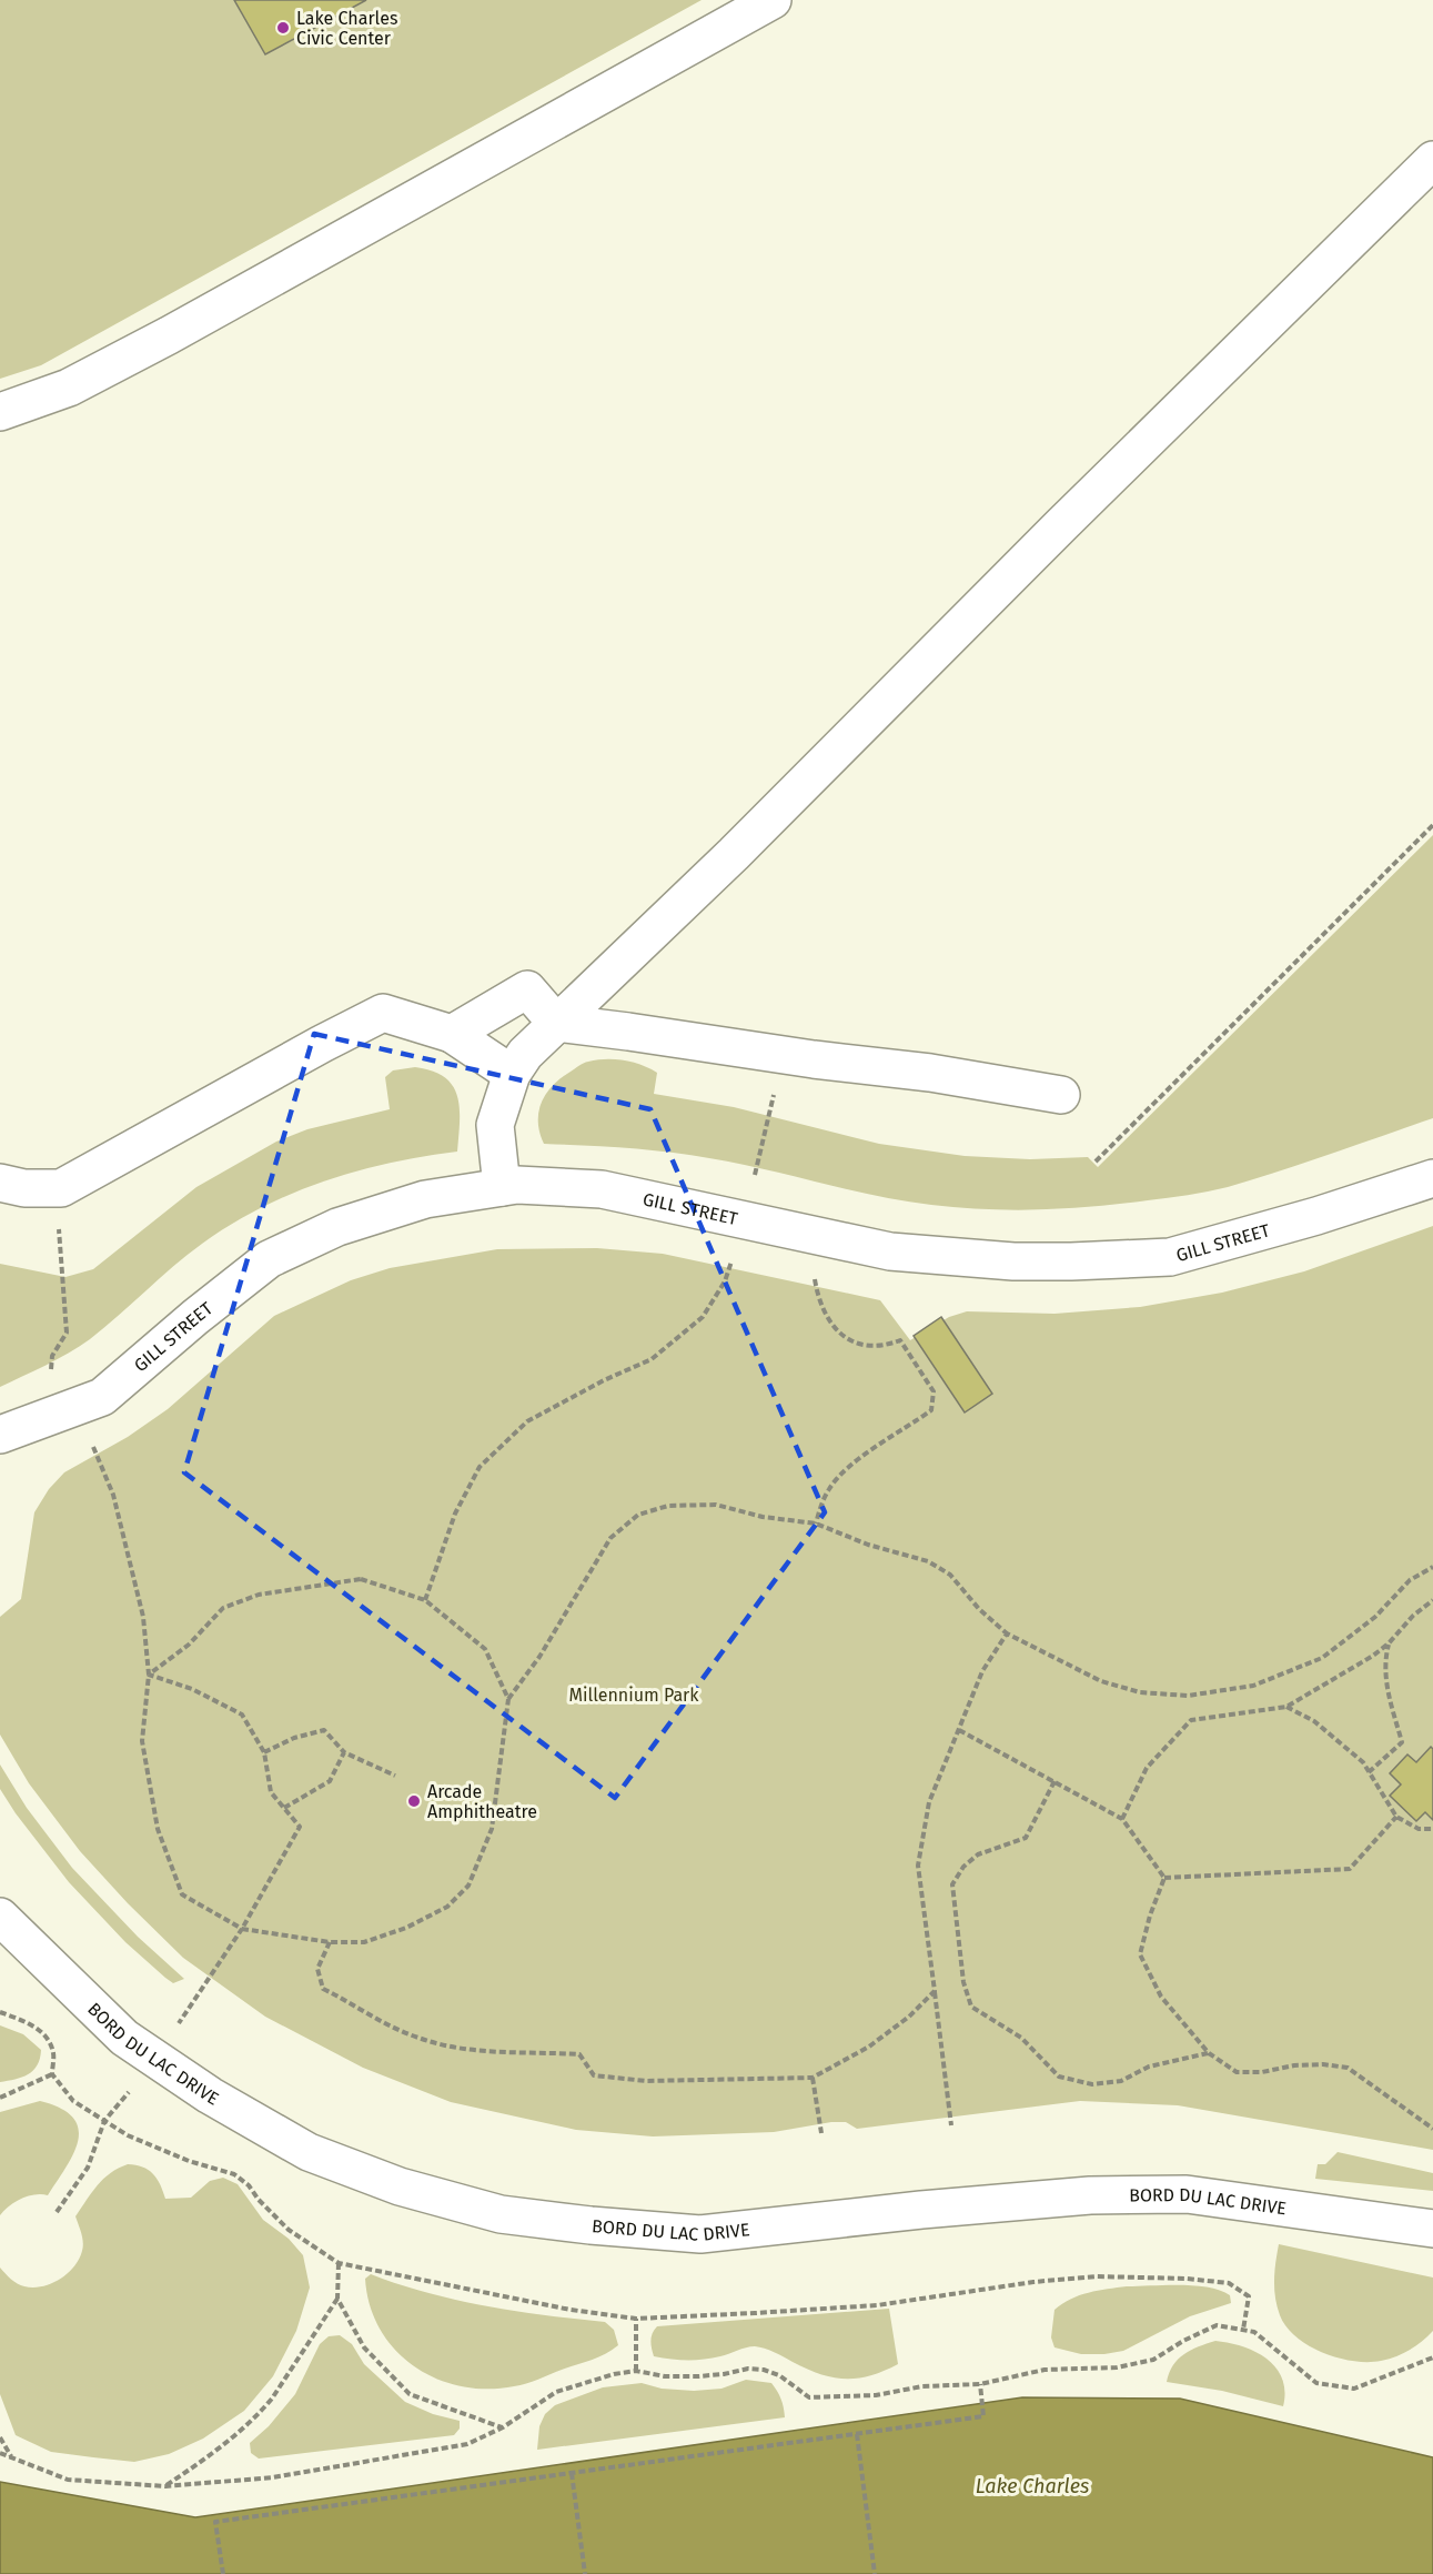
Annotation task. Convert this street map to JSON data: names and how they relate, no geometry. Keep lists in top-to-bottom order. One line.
{"streets":{"street":["GILL STREET","BORD DU LAC DRIVE"]},"water":["Lake Charles"],"parks":["Millennium Park"],"places":["Lake Charles Civic Center","Arcade Amphitheatre"]}
